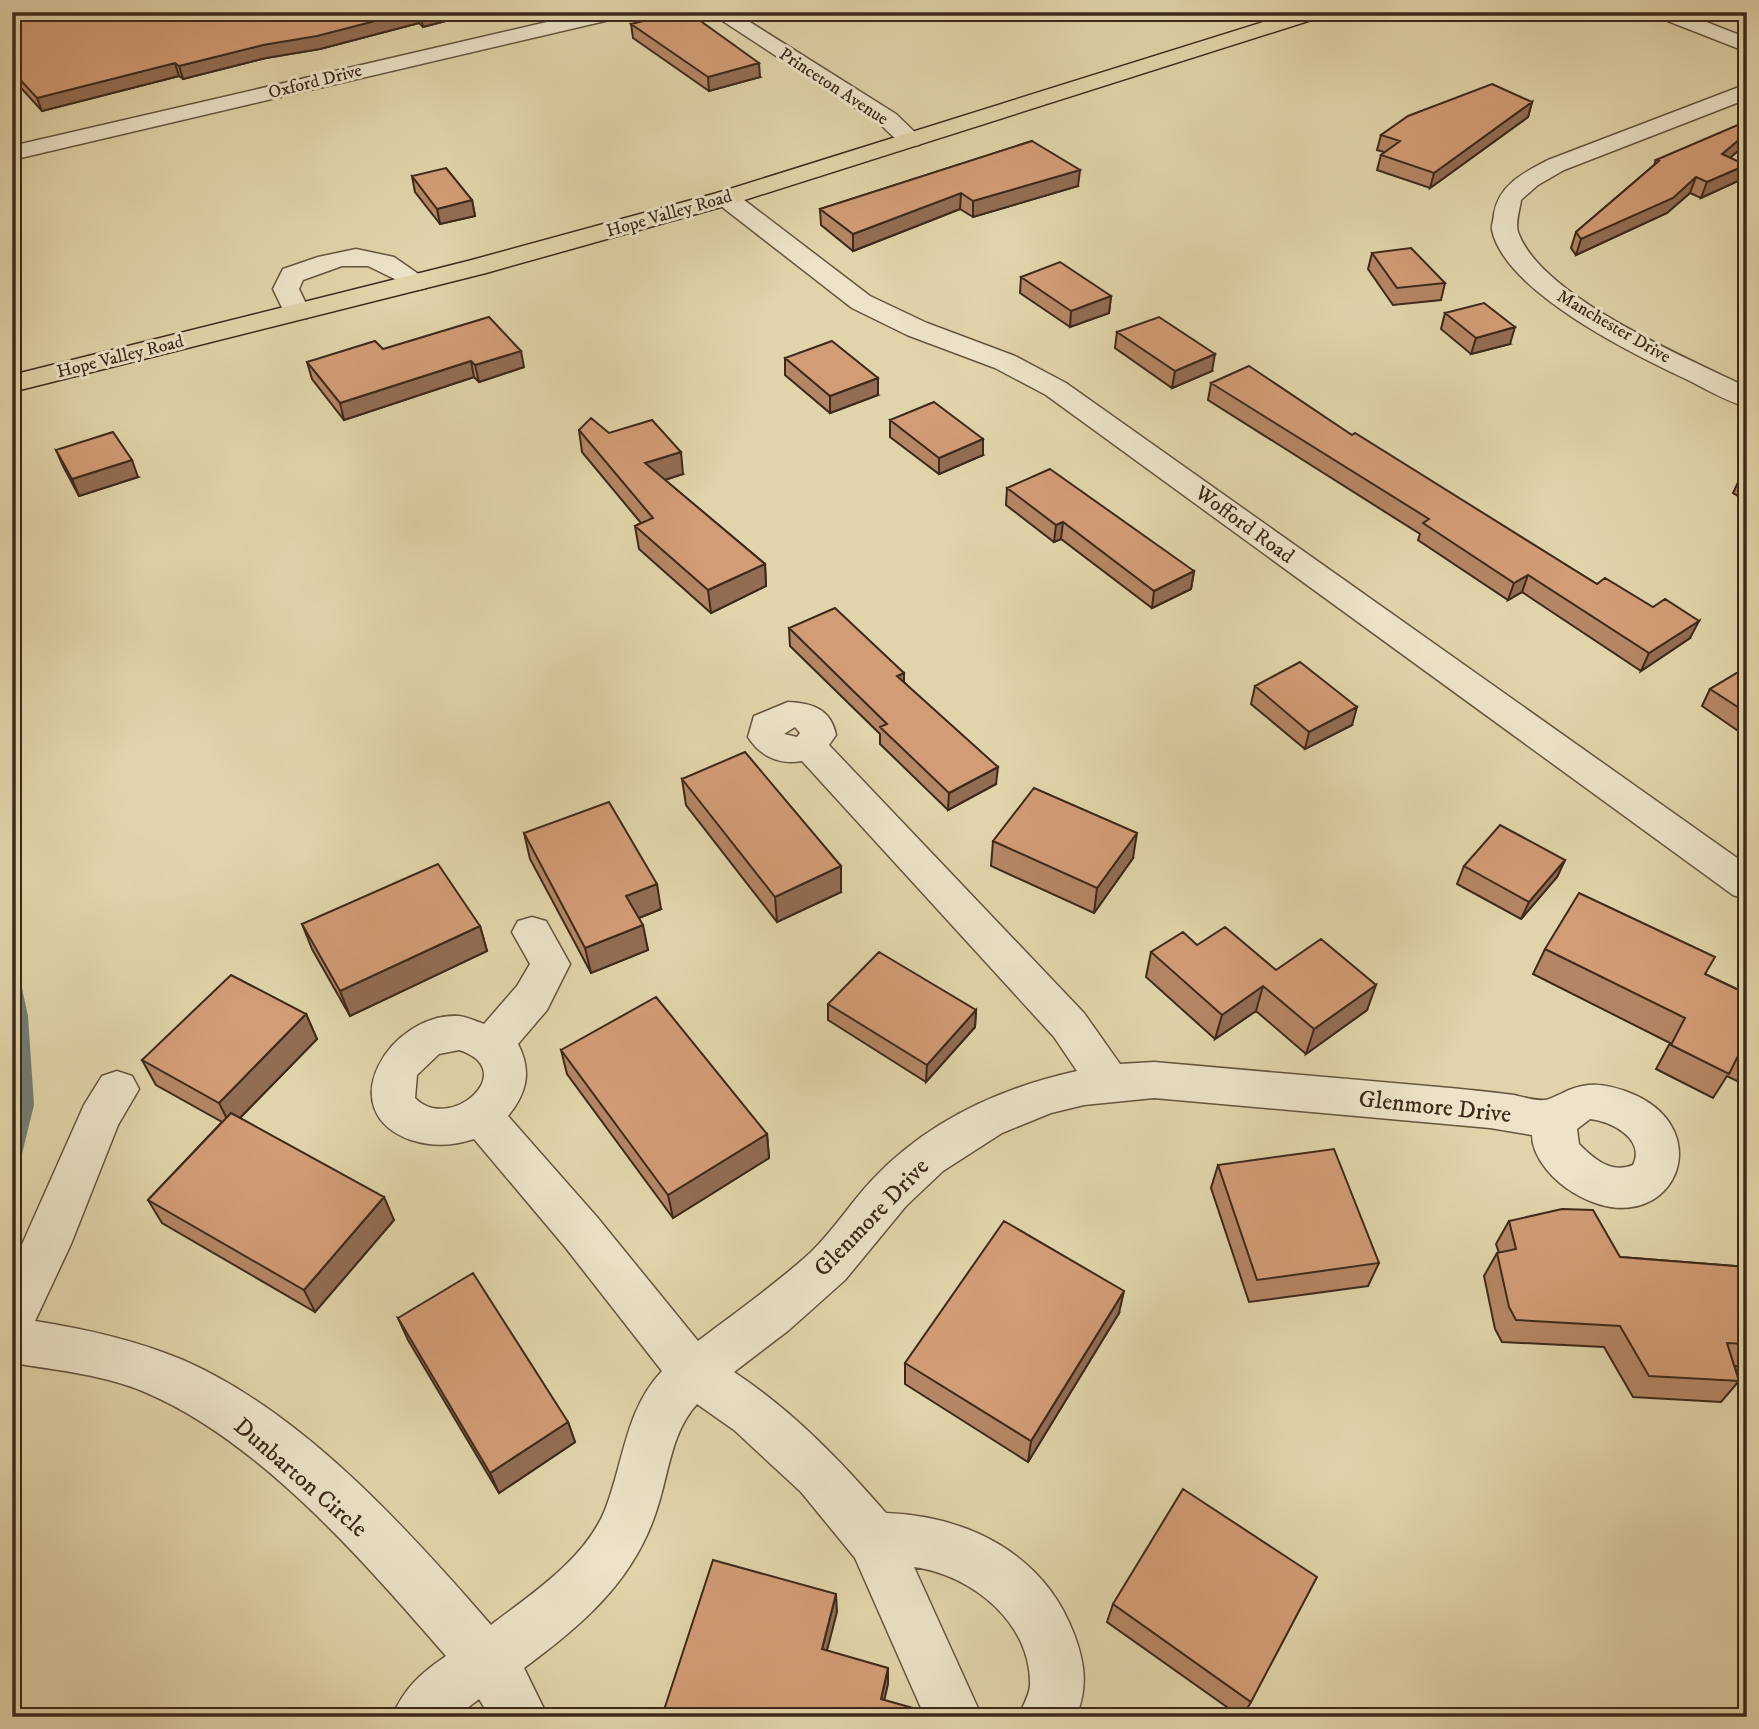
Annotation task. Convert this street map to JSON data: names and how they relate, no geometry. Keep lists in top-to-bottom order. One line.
{"streets":{"main road":["Hope Valley Road"],"street":["Oxford Drive","Princeton Avenue","Manchester Drive","Wofford Road","Glenmore Drive","Dunbarton Circle"]},"crossings":[["Princeton Avenue","Hope Valley Road"],["Hope Valley Road","Wofford Road"],["Glenmore Drive","Dunbarton Circle"]]}
